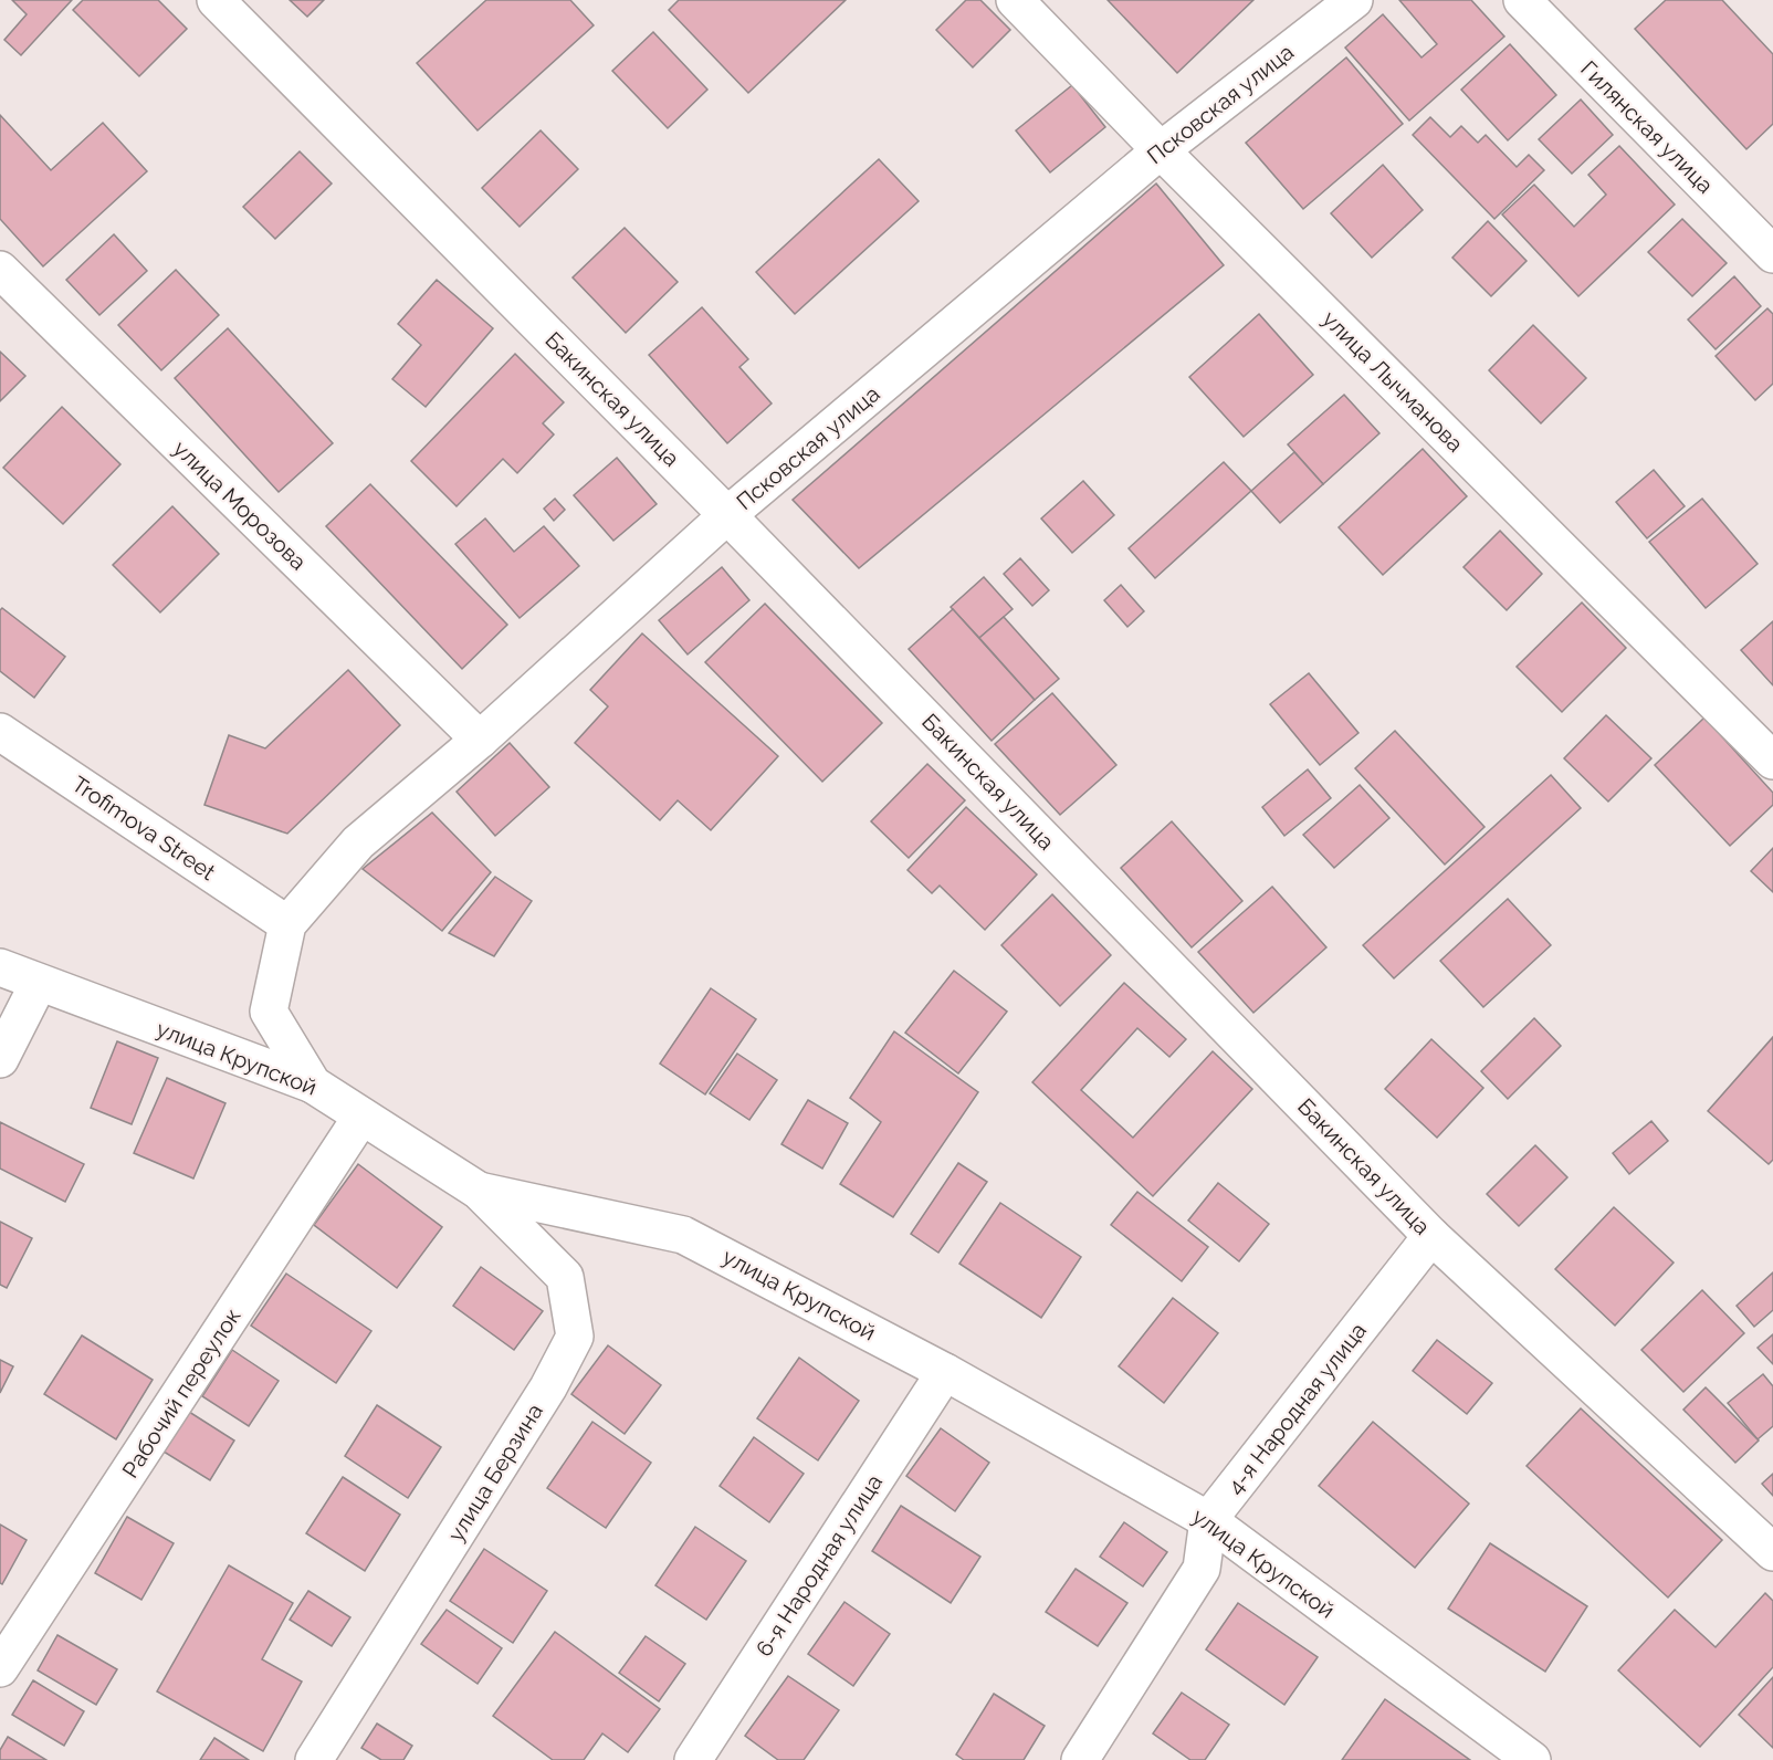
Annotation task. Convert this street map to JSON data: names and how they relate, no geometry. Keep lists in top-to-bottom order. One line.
{"streets":{"street":["Псковская улица","Гилянская улица","улица Лычманова","Бакинская улица","улица Морозова","Trofimova Street","улица Крупской","Рабочий переулок","4-я Народная улица","улица Берзина","6-я Народная улица"]},"crossings":[["Псковская улица","улица Лычманова"],["Псковская улица","Бакинская улица"],["Псковская улица","улица Морозова"],["Псковская улица","Trofimova Street"],["Бакинская улица","4-я Народная улица"],["улица Крупской","Рабочий переулок"],["улица Крупской","4-я Народная улица"],["улица Крупской","улица Берзина"],["улица Крупской","6-я Народная улица"]]}
